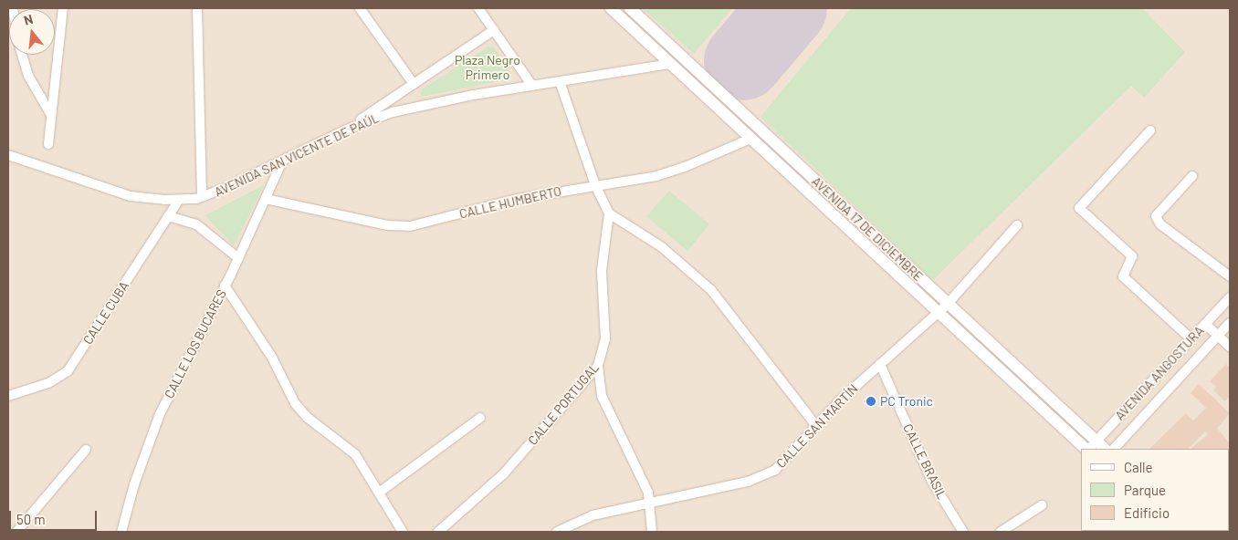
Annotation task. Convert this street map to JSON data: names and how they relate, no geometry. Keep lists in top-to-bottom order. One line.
{"streets":{"street":["AVENIDA SAN VICENTE DE PAÚL","CALLE HUMBERTO","AVENIDA 17 DE DICIEMBRE","CALLE CUBA","CALLE LOS BUCARES","AVENIDA ANGOSTURA","CALLE PORTUGAL","CALLE SAN MARTÍN","CALLE BRASIL"]},"crossings":[["AVENIDA SAN VICENTE DE PAÚL","AVENIDA 17 DE DICIEMBRE"],["AVENIDA SAN VICENTE DE PAÚL","CALLE CUBA"],["AVENIDA SAN VICENTE DE PAÚL","CALLE LOS BUCARES"],["CALLE HUMBERTO","AVENIDA 17 DE DICIEMBRE"],["CALLE HUMBERTO","CALLE LOS BUCARES"],["AVENIDA 17 DE DICIEMBRE","AVENIDA ANGOSTURA"],["AVENIDA 17 DE DICIEMBRE","CALLE SAN MARTÍN"],["CALLE SAN MARTÍN","CALLE BRASIL"]],"parks":["Plaza Negro Primero"],"places":["PC Tronic"],"legend":["Calle","Parque","Edificio"],"scale_bar":"50 m","north":"top"}
